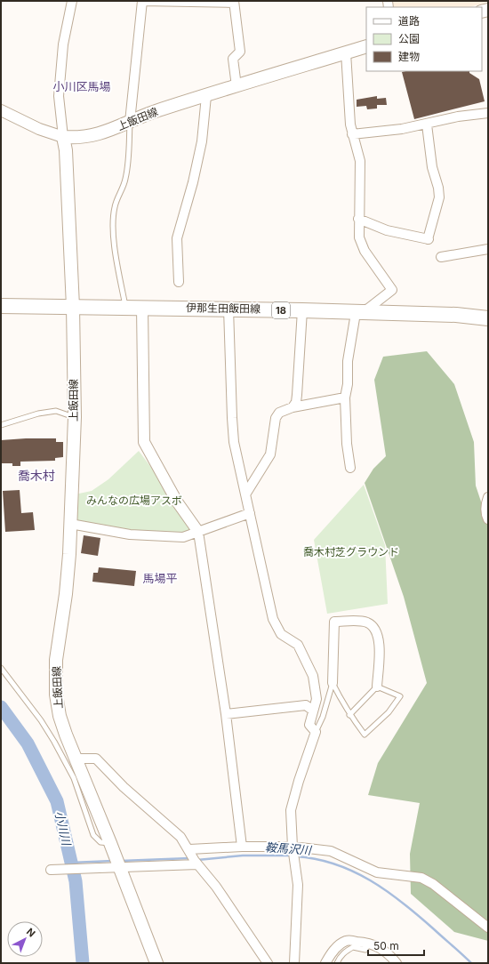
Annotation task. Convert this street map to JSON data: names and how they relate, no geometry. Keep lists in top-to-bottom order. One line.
{"streets":{"main road":["上飯田線","伊那生田飯田線","18"]},"crossings":[["上飯田線","伊那生田飯田線"]],"districts":["小川区馬場","喬木村","馬場平"],"water":["小川川","鞍馬沢川"],"parks":["みんなの広場アスボ","喬木村芝グラウンド"],"legend":["道路","公園","建物"],"scale_bar":"50 m","north":"top right"}
